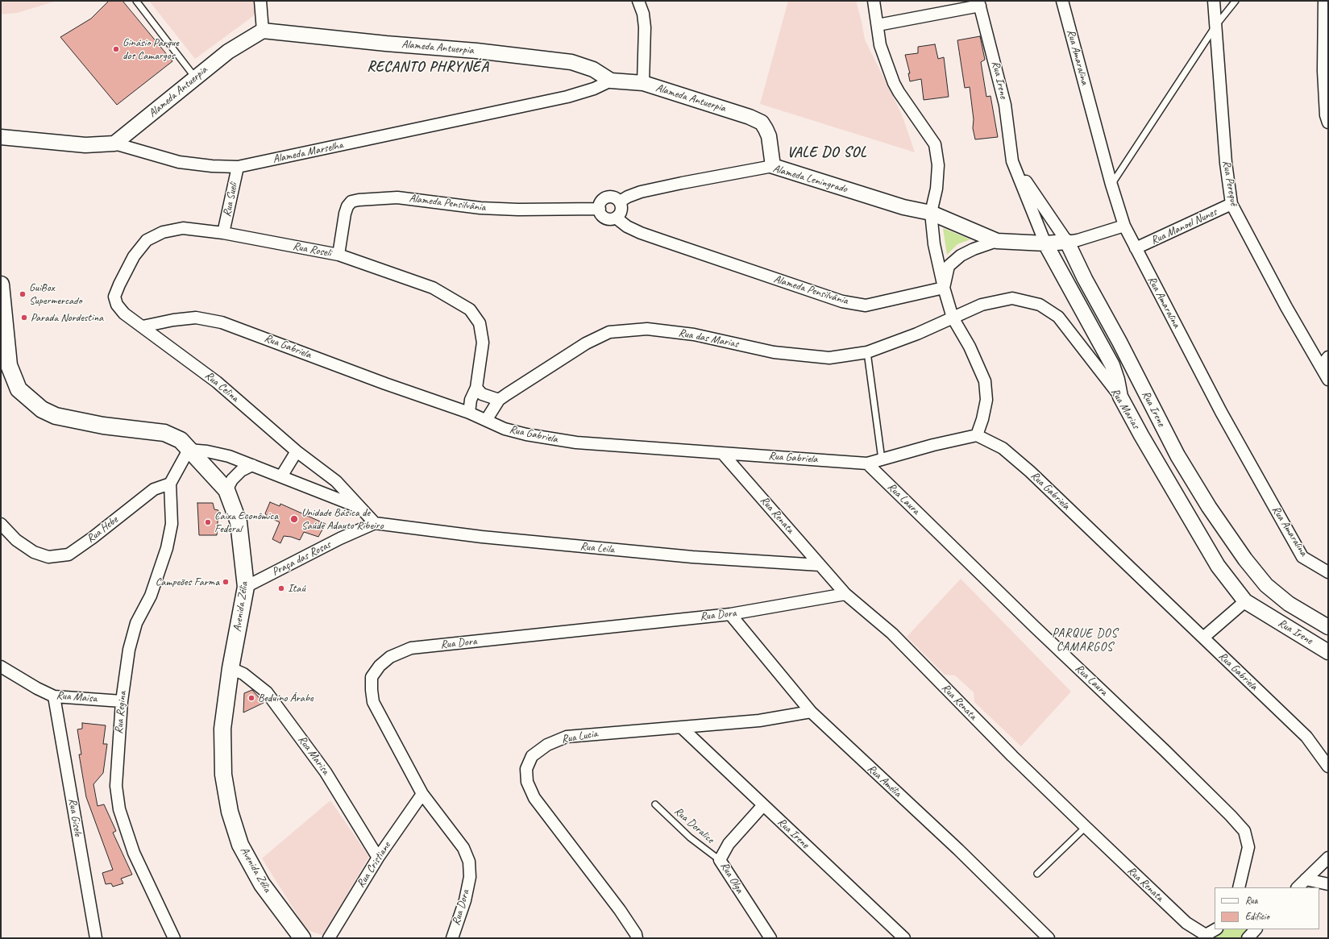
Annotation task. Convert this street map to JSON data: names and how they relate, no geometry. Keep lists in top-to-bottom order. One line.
{"streets":{"main road":["Avenida Zélia"],"street":["Alameda Antuerpia","Rua Amaralina","Rua Irene","Alameda Marselha","Alameda Leningrado","Rua Perequê","Rua Sueli","Alameda Pensilvânia","Rua Manoel Nunes","Rua Roseli","Rua das Marias","Rua Gabriela","Rua Celina","Rua Marias","Rua Laura","Rua Renata","Rua Hebe","Rua Leila","Praça das Rosas","Rua Dora","Rua Maisa","Rua Regina","Rua Lucia","Rua Marisa","Rua Amélia","Rua Gisele","Rua Cristiane","Rua Olga"],"lane":["Rua Doralice"]},"crossings":[["Alameda Antuerpia","Alameda Marselha"],["Alameda Antuerpia","Alameda Leningrado"],["Rua Amaralina","Rua Manoel Nunes"],["Rua Irene","Rua Marias"],["Rua Irene","Rua Lucia"],["Rua Irene","Rua Olga"],["Alameda Marselha","Rua Sueli"],["Alameda Leningrado","Alameda Pensilvânia"],["Rua Perequê","Rua Manoel Nunes"],["Rua Sueli","Rua Roseli"],["Alameda Pensilvânia","Rua Roseli"],["Rua Roseli","Rua Gabriela"],["Rua Roseli","Rua Celina"],["Rua das Marias","Rua Gabriela"],["Rua das Marias","Rua Marias"],["Rua Gabriela","Rua Celina"],["Rua Gabriela","Rua Laura"],["Rua Gabriela","Rua Renata"],["Rua Celina","Rua Leila"],["Rua Celina","Praça das Rosas"],["Rua Renata","Rua Leila"],["Rua Renata","Rua Dora"],["Rua Hebe","Rua Regina"],["Rua Leila","Praça das Rosas"],["Praça das Rosas","Avenida Zélia"],["Avenida Zélia","Rua Marisa"],["Rua Dora","Rua Amélia"],["Rua Dora","Rua Cristiane"],["Rua Maisa","Rua Regina"],["Rua Maisa","Rua Gisele"],["Rua Lucia","Rua Amélia"],["Rua Marisa","Rua Cristiane"],["Rua Doralice","Rua Olga"]],"districts":["RECANTO PHRYNÉA","VALE DO SOL","PARQUE DOS CAMARGOS"],"places":["Ginásio Parque dos Camargos","GuiBox Supermercado","Parada Nordestina","Unidade Básica de Saúde Adauto Ribeiro","Caixa Econômica Federal","Campeões Farma","Itaú","Beduíno Árabe"],"legend":["Rua","Edifício"]}
